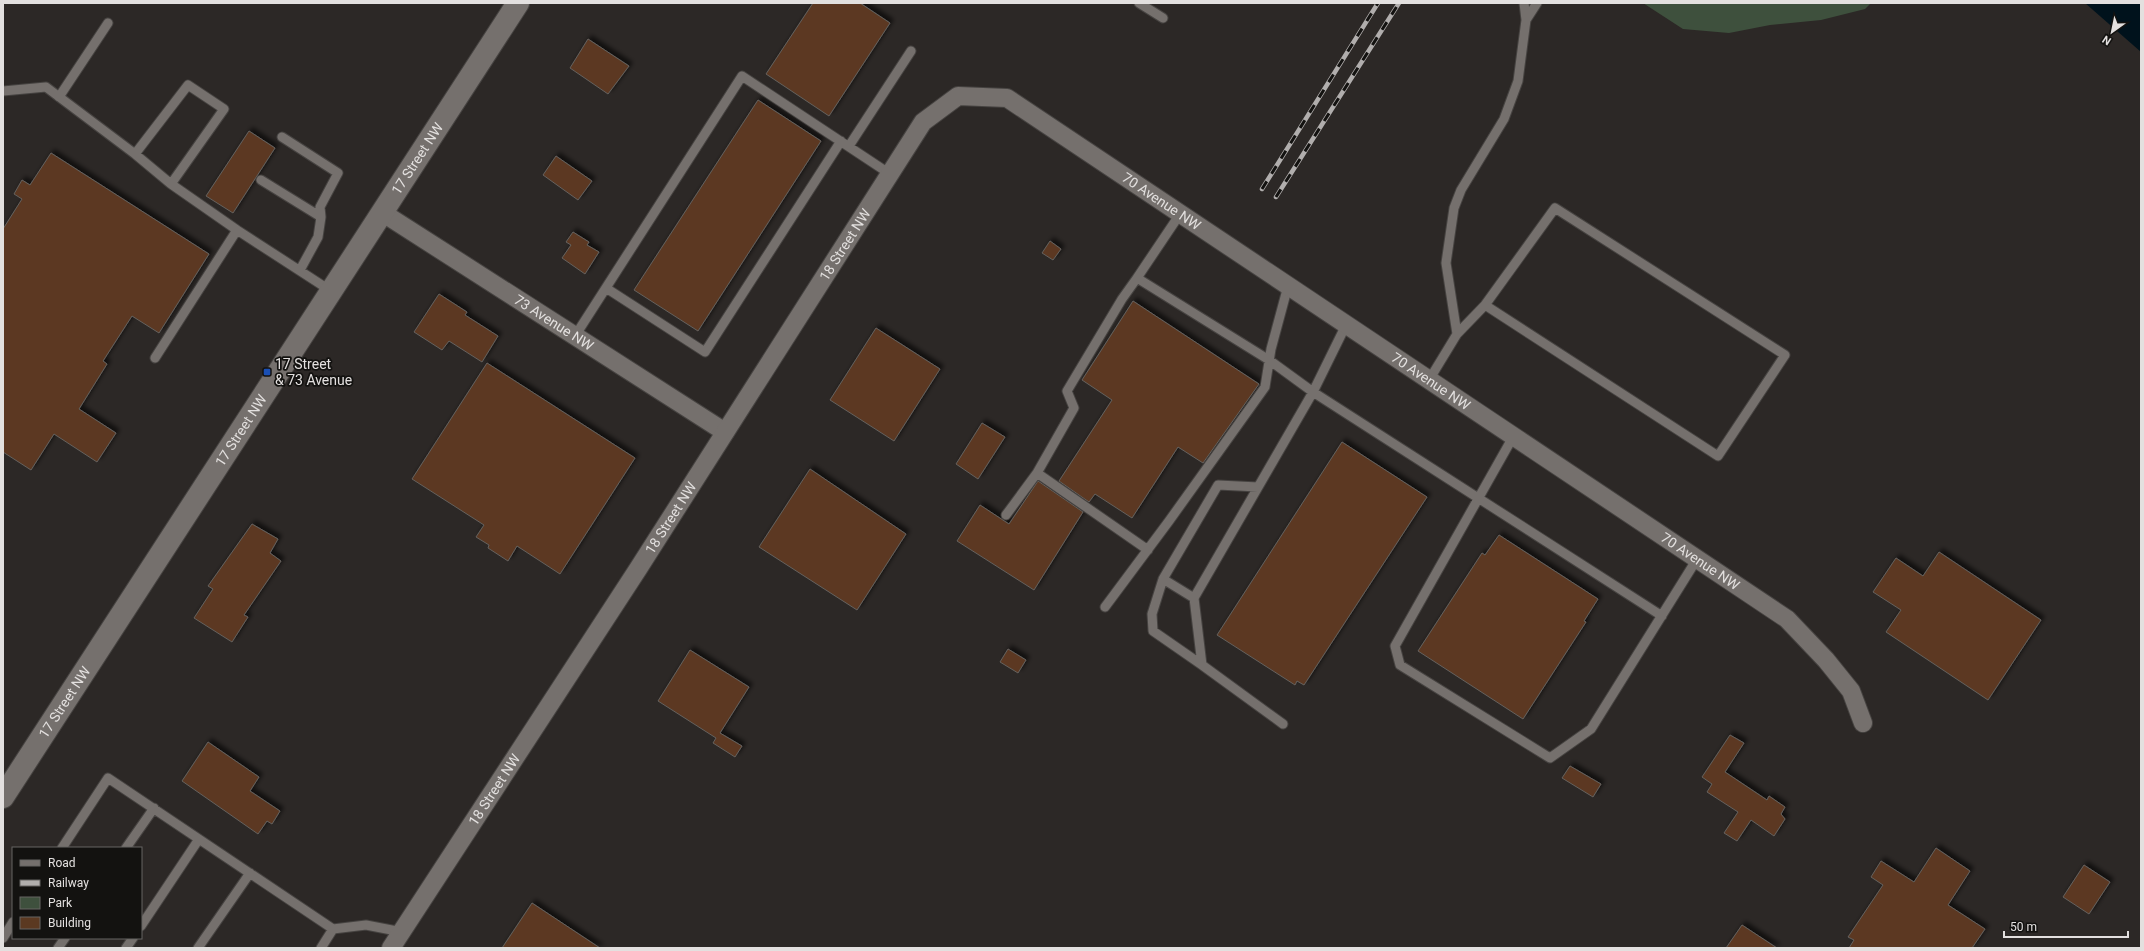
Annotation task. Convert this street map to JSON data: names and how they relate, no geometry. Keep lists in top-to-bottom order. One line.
{"streets":{"main road":["17 Street NW"],"street":["70 Avenue NW","18 Street NW","73 Avenue NW"]},"crossings":[["17 Street NW","73 Avenue NW"],["70 Avenue NW","18 Street NW"],["18 Street NW","73 Avenue NW"]],"places":{"transit":["17 Street & 73 Avenue"]},"legend":["Road","Railway","Park","Building"],"scale_bar":"50 m","north":"bottom left"}
